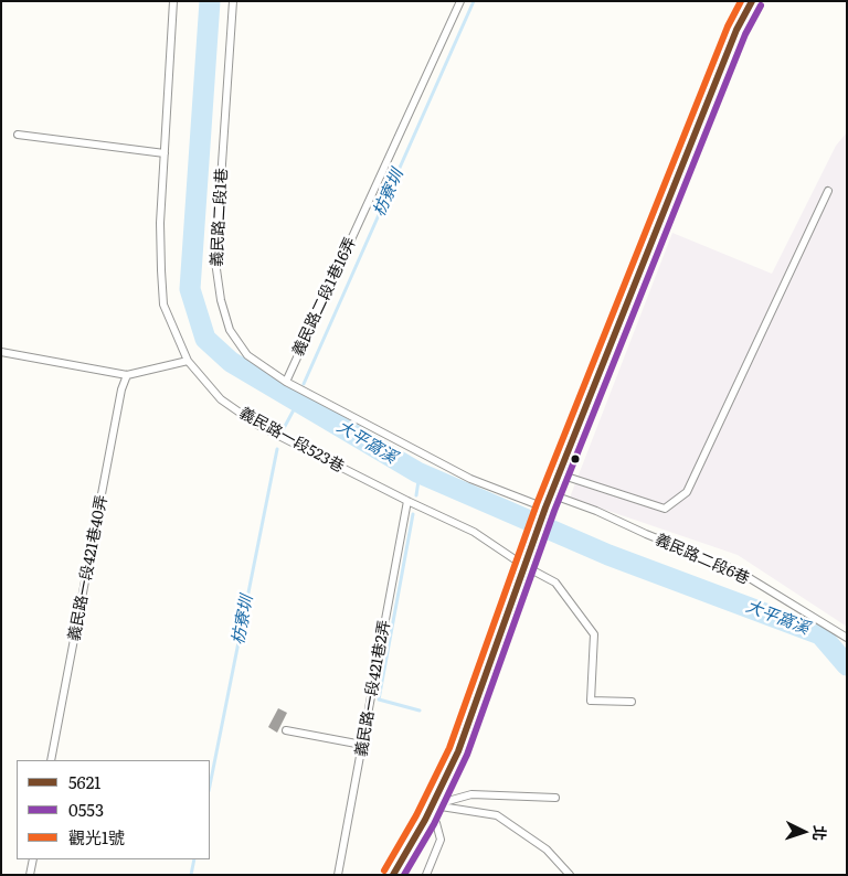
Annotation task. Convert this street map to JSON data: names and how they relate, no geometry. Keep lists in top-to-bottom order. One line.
{"streets":{"lane":["義民路二段1巷","義民路二段1巷16弄","義民路一段523巷","義民路二段6巷","義民路一段421巷40弄","義民路一段421巷2弄"]},"crossings":[["義民路二段1巷","義民路二段1巷16弄"],["義民路二段1巷","義民路二段6巷"],["義民路一段523巷","義民路一段421巷2弄"]],"water":["枋寮圳","大平窩溪"],"lines":["transit line 5621","transit line 觀光1號","transit line 0553"],"legend":["5621","0553","觀光1號"],"north":"right"}
